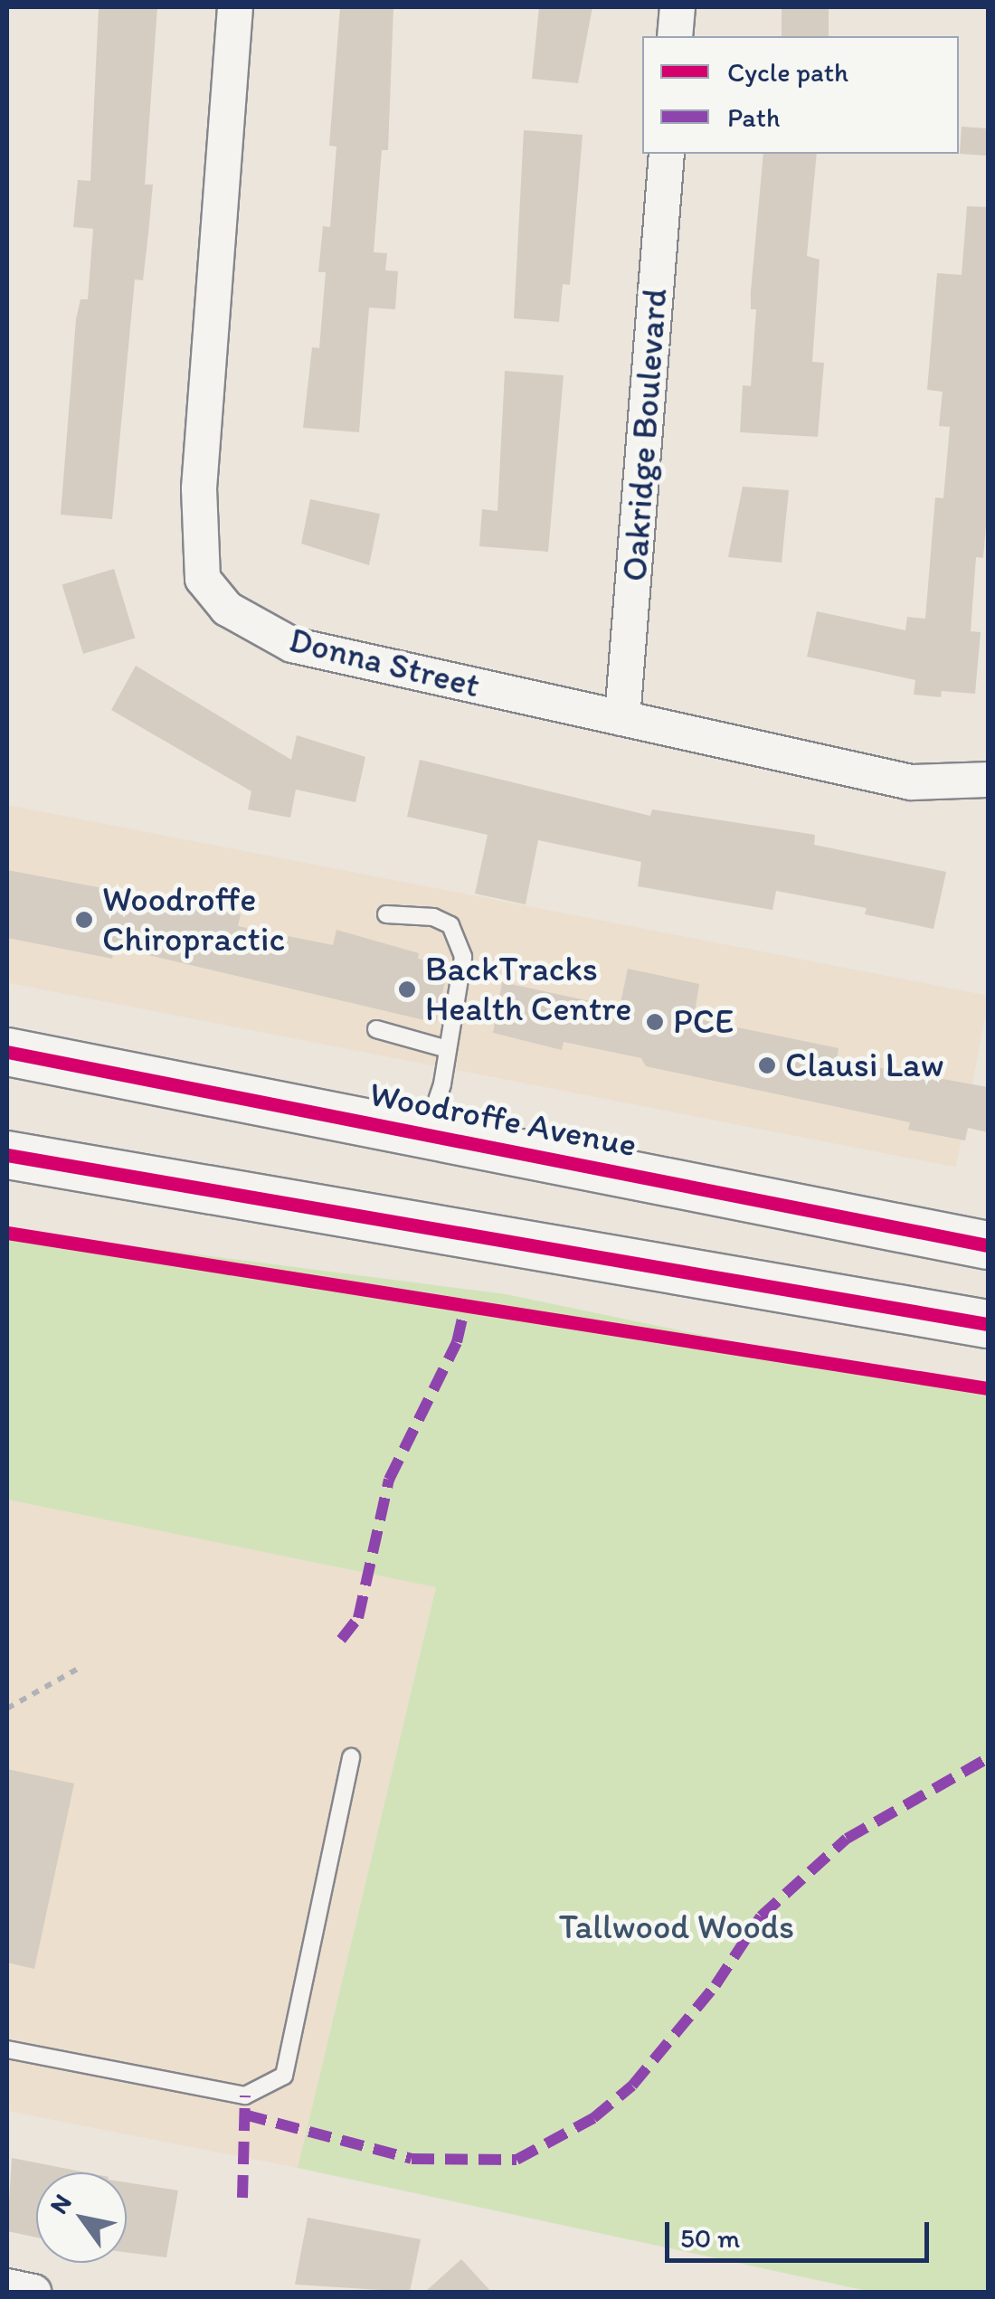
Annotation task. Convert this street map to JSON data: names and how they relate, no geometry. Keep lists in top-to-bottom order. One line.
{"streets":{"main road":["Woodroffe Avenue"],"street":["Oakridge Boulevard","Donna Street"]},"crossings":[["Oakridge Boulevard","Donna Street"]],"parks":["Tallwood Woods"],"places":["Woodroffe Chiropractic","BackTracks Health Centre","PCE","Clausi Law"],"legend":["Cycle path","Path"],"scale_bar":"50 m","north":"top left"}
